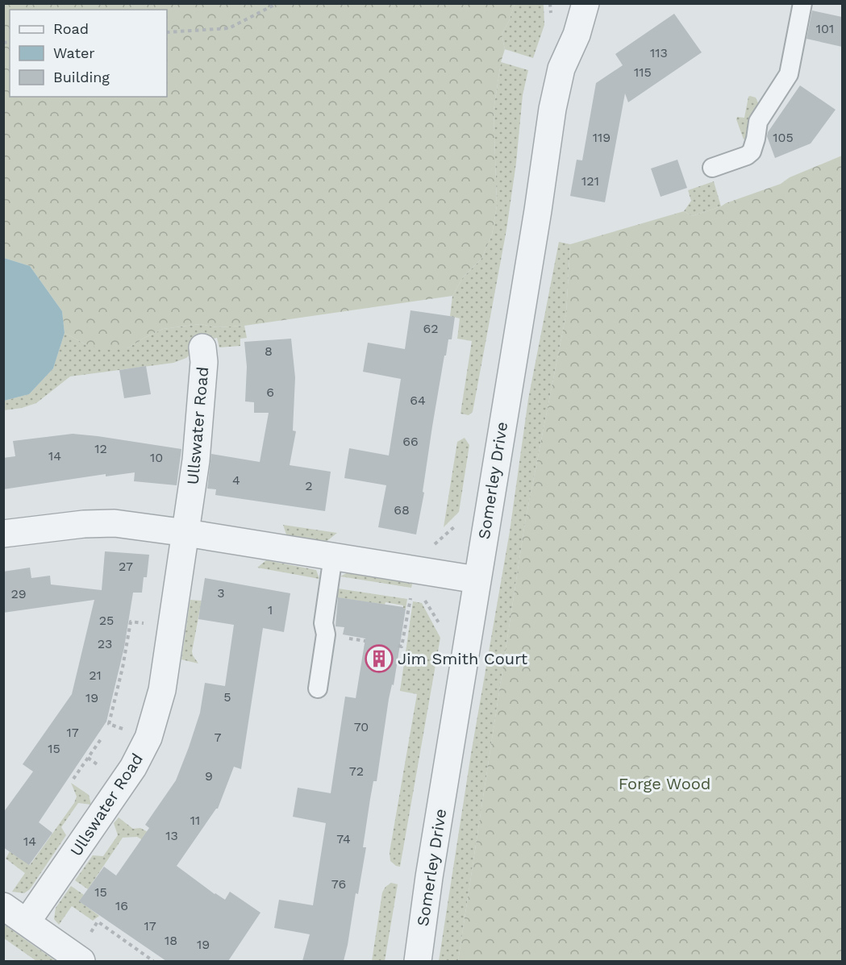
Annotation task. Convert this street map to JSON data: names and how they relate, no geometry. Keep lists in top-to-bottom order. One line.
{"streets":{"street":["Ullswater Road","Somerley Drive"]},"parks":["Forge Wood"],"places":{"building":["Jim Smith Court"]},"house_numbers":["101","113","115","119","105","121","62","8","6","64","66","12","14","10","4","2","68","27","3","29","1","25","23","21","5","19","70","17","7","15","72","9","11","13","74","14","76","15","16","17","18","19"],"legend":["Road","Water","Building"]}
